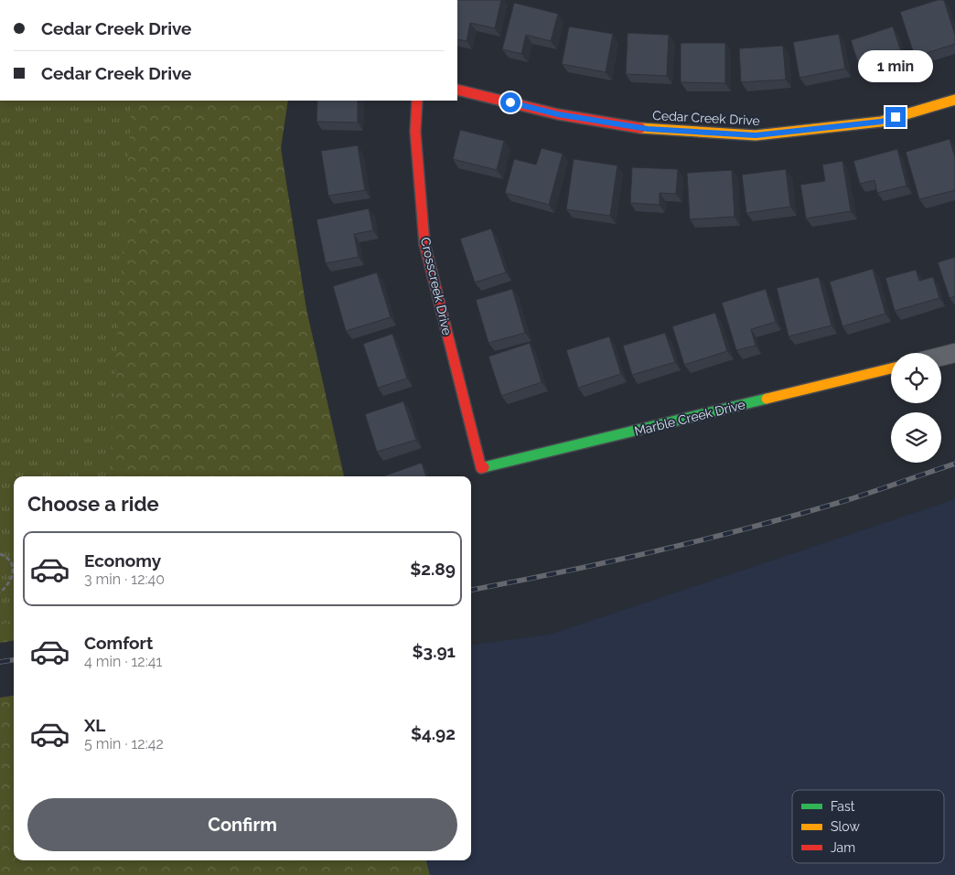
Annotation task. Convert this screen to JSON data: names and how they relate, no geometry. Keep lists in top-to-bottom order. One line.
{"streets":{"street":["Cedar Creek Drive","Crosscreek Drive","Marble Creek Drive"]},"crossings":[["Crosscreek Drive","Marble Creek Drive"]],"legend":["Fast","Slow","Jam"],"page":{"banner":["Cedar Creek Drive","Cedar Creek Drive"],"bubble":"1 min","heading":"Choose a ride","list":[{"name":"Economy","note":"3 min · 12:40","value":"$2.89"},{"name":"Comfort","note":"4 min · 12:41","value":"$3.91"},{"name":"XL","note":"5 min · 12:42","value":"$4.92"}],"buttons":"Confirm"}}
